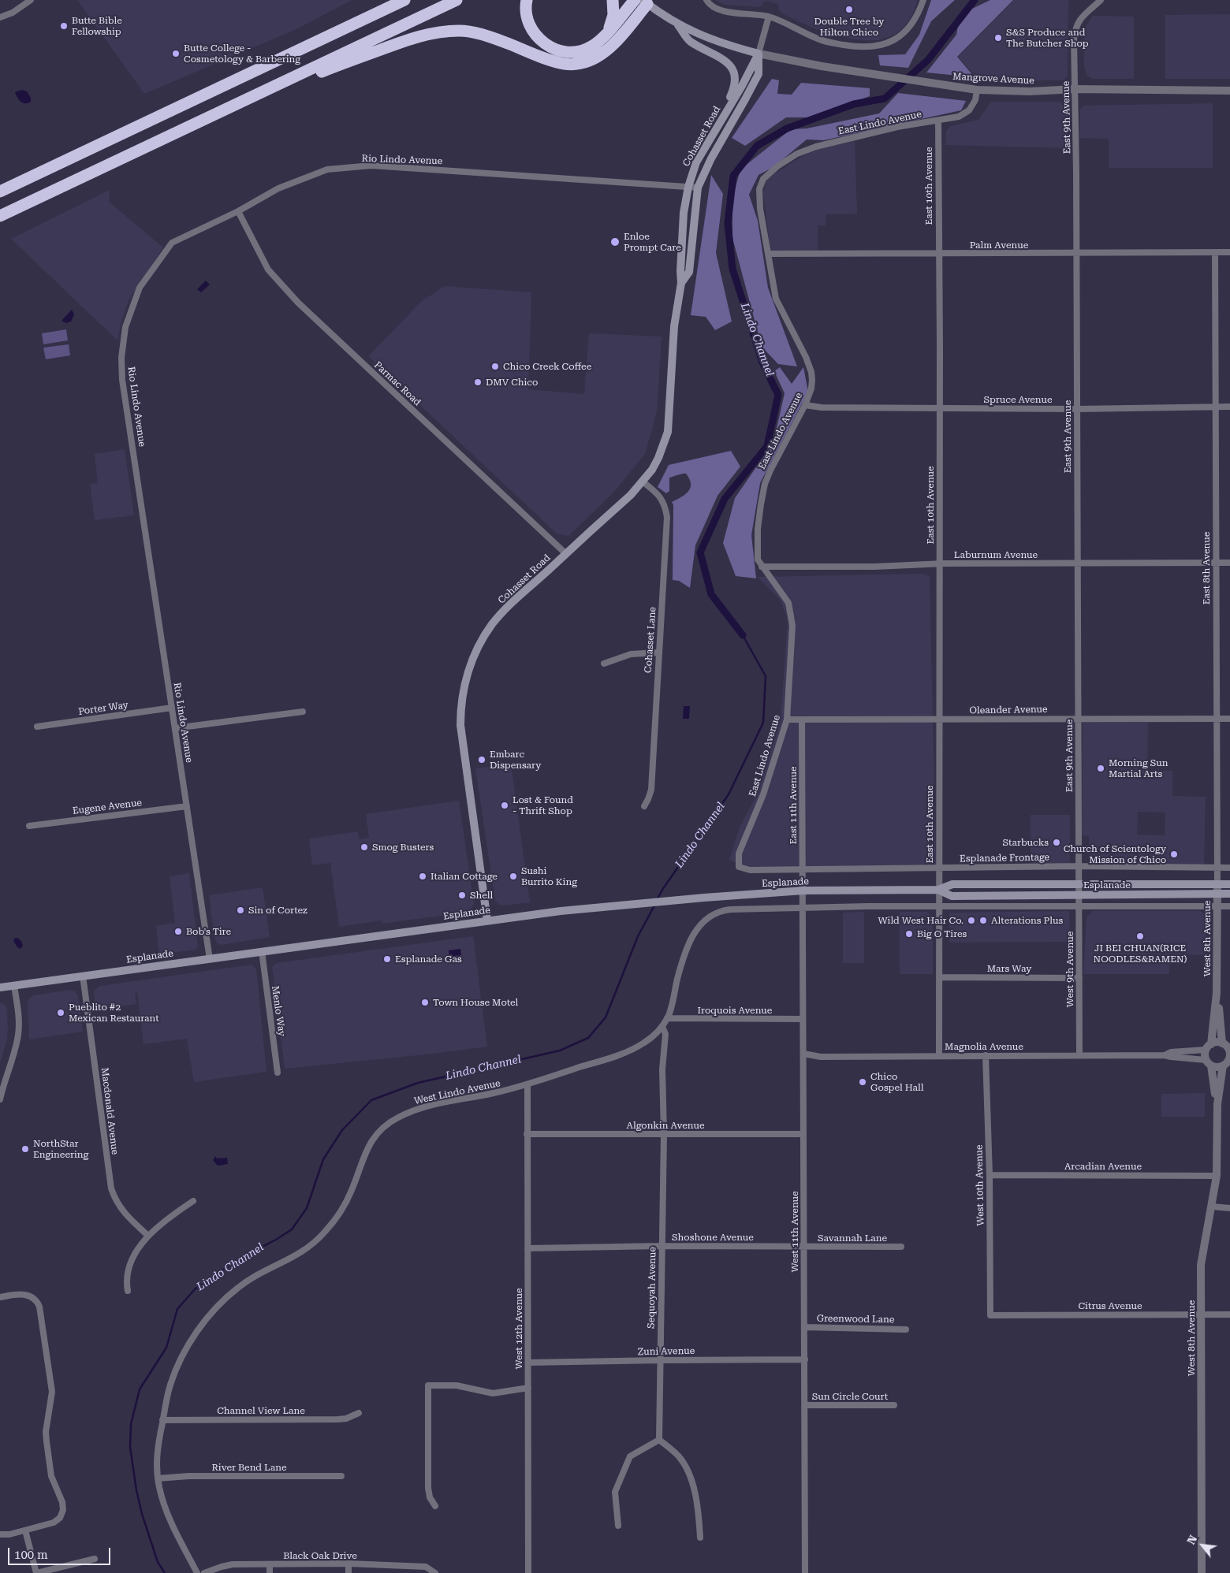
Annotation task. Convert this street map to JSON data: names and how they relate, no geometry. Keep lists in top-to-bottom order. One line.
{"streets":{"main road":["Cohasset Road","Esplanade"],"street":["Mangrove Avenue","East 9th Avenue","East Lindo Avenue","Rio Lindo Avenue","East 10th Avenue","Palm Avenue","Parmac Road","Spruce Avenue","Laburnum Avenue","East 8th Avenue","Cohasset Lane","Porter Way","Oleander Avenue","East 11th Avenue","Eugene Avenue","Esplanade Frontage","West 8th Avenue","Mars Way","West 9th Avenue","Iroquois Avenue","Menlo Way","Magnolia Avenue","West Lindo Avenue","Macdonald Avenue","Algonkin Avenue","Arcadian Avenue","West 10th Avenue","West 11th Avenue","Shoshone Avenue","Savannah Lane","Sequoyah Avenue","Citrus Avenue","Greenwood Lane","West 12th Avenue","Zuni Avenue","Sun Circle Court","Channel View Lane","River Bend Lane","Black Oak Drive"]},"crossings":[["Mangrove Avenue","East 9th Avenue"],["Mangrove Avenue","East Lindo Avenue"],["Mangrove Avenue","Cohasset Road"],["East 9th Avenue","Palm Avenue"],["East 9th Avenue","Spruce Avenue"],["East 9th Avenue","Laburnum Avenue"],["East 9th Avenue","Oleander Avenue"],["East 9th Avenue","Esplanade Frontage"],["East 9th Avenue","Esplanade"],["East 9th Avenue","West 9th Avenue"],["East Lindo Avenue","East 10th Avenue"],["East Lindo Avenue","Palm Avenue"],["East Lindo Avenue","Spruce Avenue"],["East Lindo Avenue","Laburnum Avenue"],["East Lindo Avenue","Oleander Avenue"],["East Lindo Avenue","Esplanade Frontage"],["Cohasset Road","Rio Lindo Avenue"],["Cohasset Road","Parmac Road"],["Cohasset Road","Cohasset Lane"],["Cohasset Road","Esplanade"],["Rio Lindo Avenue","Parmac Road"],["Rio Lindo Avenue","Porter Way"],["Rio Lindo Avenue","Eugene Avenue"],["Rio Lindo Avenue","Esplanade"],["East 10th Avenue","Palm Avenue"],["East 10th Avenue","Spruce Avenue"],["East 10th Avenue","Laburnum Avenue"],["East 10th Avenue","Oleander Avenue"],["East 10th Avenue","Esplanade Frontage"],["East 10th Avenue","Esplanade"],["Palm Avenue","East 8th Avenue"],["Spruce Avenue","East 8th Avenue"],["Laburnum Avenue","East 8th Avenue"],["East 8th Avenue","Oleander Avenue"],["East 8th Avenue","Esplanade Frontage"],["East 8th Avenue","Esplanade"],["East 8th Avenue","West 8th Avenue"],["Oleander Avenue","East 11th Avenue"],["East 11th Avenue","Esplanade Frontage"],["East 11th Avenue","Esplanade"],["East 11th Avenue","West 11th Avenue"],["Esplanade","West 8th Avenue"],["Esplanade","West 9th Avenue"],["Esplanade","Menlo Way"],["Esplanade","Macdonald Avenue"],["Esplanade","West 11th Avenue"],["West 8th Avenue","Magnolia Avenue"],["West 8th Avenue","Arcadian Avenue"],["West 8th Avenue","Citrus Avenue"],["Mars Way","West 9th Avenue"],["West 9th Avenue","Magnolia Avenue"],["Iroquois Avenue","West Lindo Avenue"],["Iroquois Avenue","West 11th Avenue"],["Magnolia Avenue","West 10th Avenue"],["Magnolia Avenue","West 11th Avenue"],["West Lindo Avenue","West 11th Avenue"],["West Lindo Avenue","Sequoyah Avenue"],["West Lindo Avenue","West 12th Avenue"],["West Lindo Avenue","Channel View Lane"],["West Lindo Avenue","River Bend Lane"],["Algonkin Avenue","West 11th Avenue"],["Algonkin Avenue","Sequoyah Avenue"],["Algonkin Avenue","West 12th Avenue"],["Arcadian Avenue","West 10th Avenue"],["West 10th Avenue","Citrus Avenue"],["West 11th Avenue","Shoshone Avenue"],["West 11th Avenue","Savannah Lane"],["West 11th Avenue","Greenwood Lane"],["West 11th Avenue","Zuni Avenue"],["West 11th Avenue","Sun Circle Court"],["Shoshone Avenue","Savannah Lane"],["Shoshone Avenue","Sequoyah Avenue"],["Shoshone Avenue","West 12th Avenue"],["Sequoyah Avenue","Zuni Avenue"],["West 12th Avenue","Zuni Avenue"]],"water":["Lindo Channel"],"places":["Double Tree by Hilton Chico","Butte Bible Fellowship","S&S Produce and The Butcher Shop","Butte College - Cosmetology & Barbering","Enloe Prompt Care","Chico Creek Coffee","DMV Chico","Embarc Dispensary","Morning Sun Martial Arts","Lost & Found - Thrift Shop","Starbucks","Smog Busters","Church of Scientology Mission of Chico","Italian Cottage","Sushi Burrito King","Shell","Sin of Cortez","Wild West Hair Co.","Alterations Plus","Bob's Tire","Big O Tires","JI BEI CHUAN(RICE NOODLES&RAMEN)","Esplanade Gas","Town House Motel","Pueblito #2 Mexican Restaurant","Chico Gospel Hall","NorthStar Engineering"],"scale_bar":"100 m","north":"top left"}
